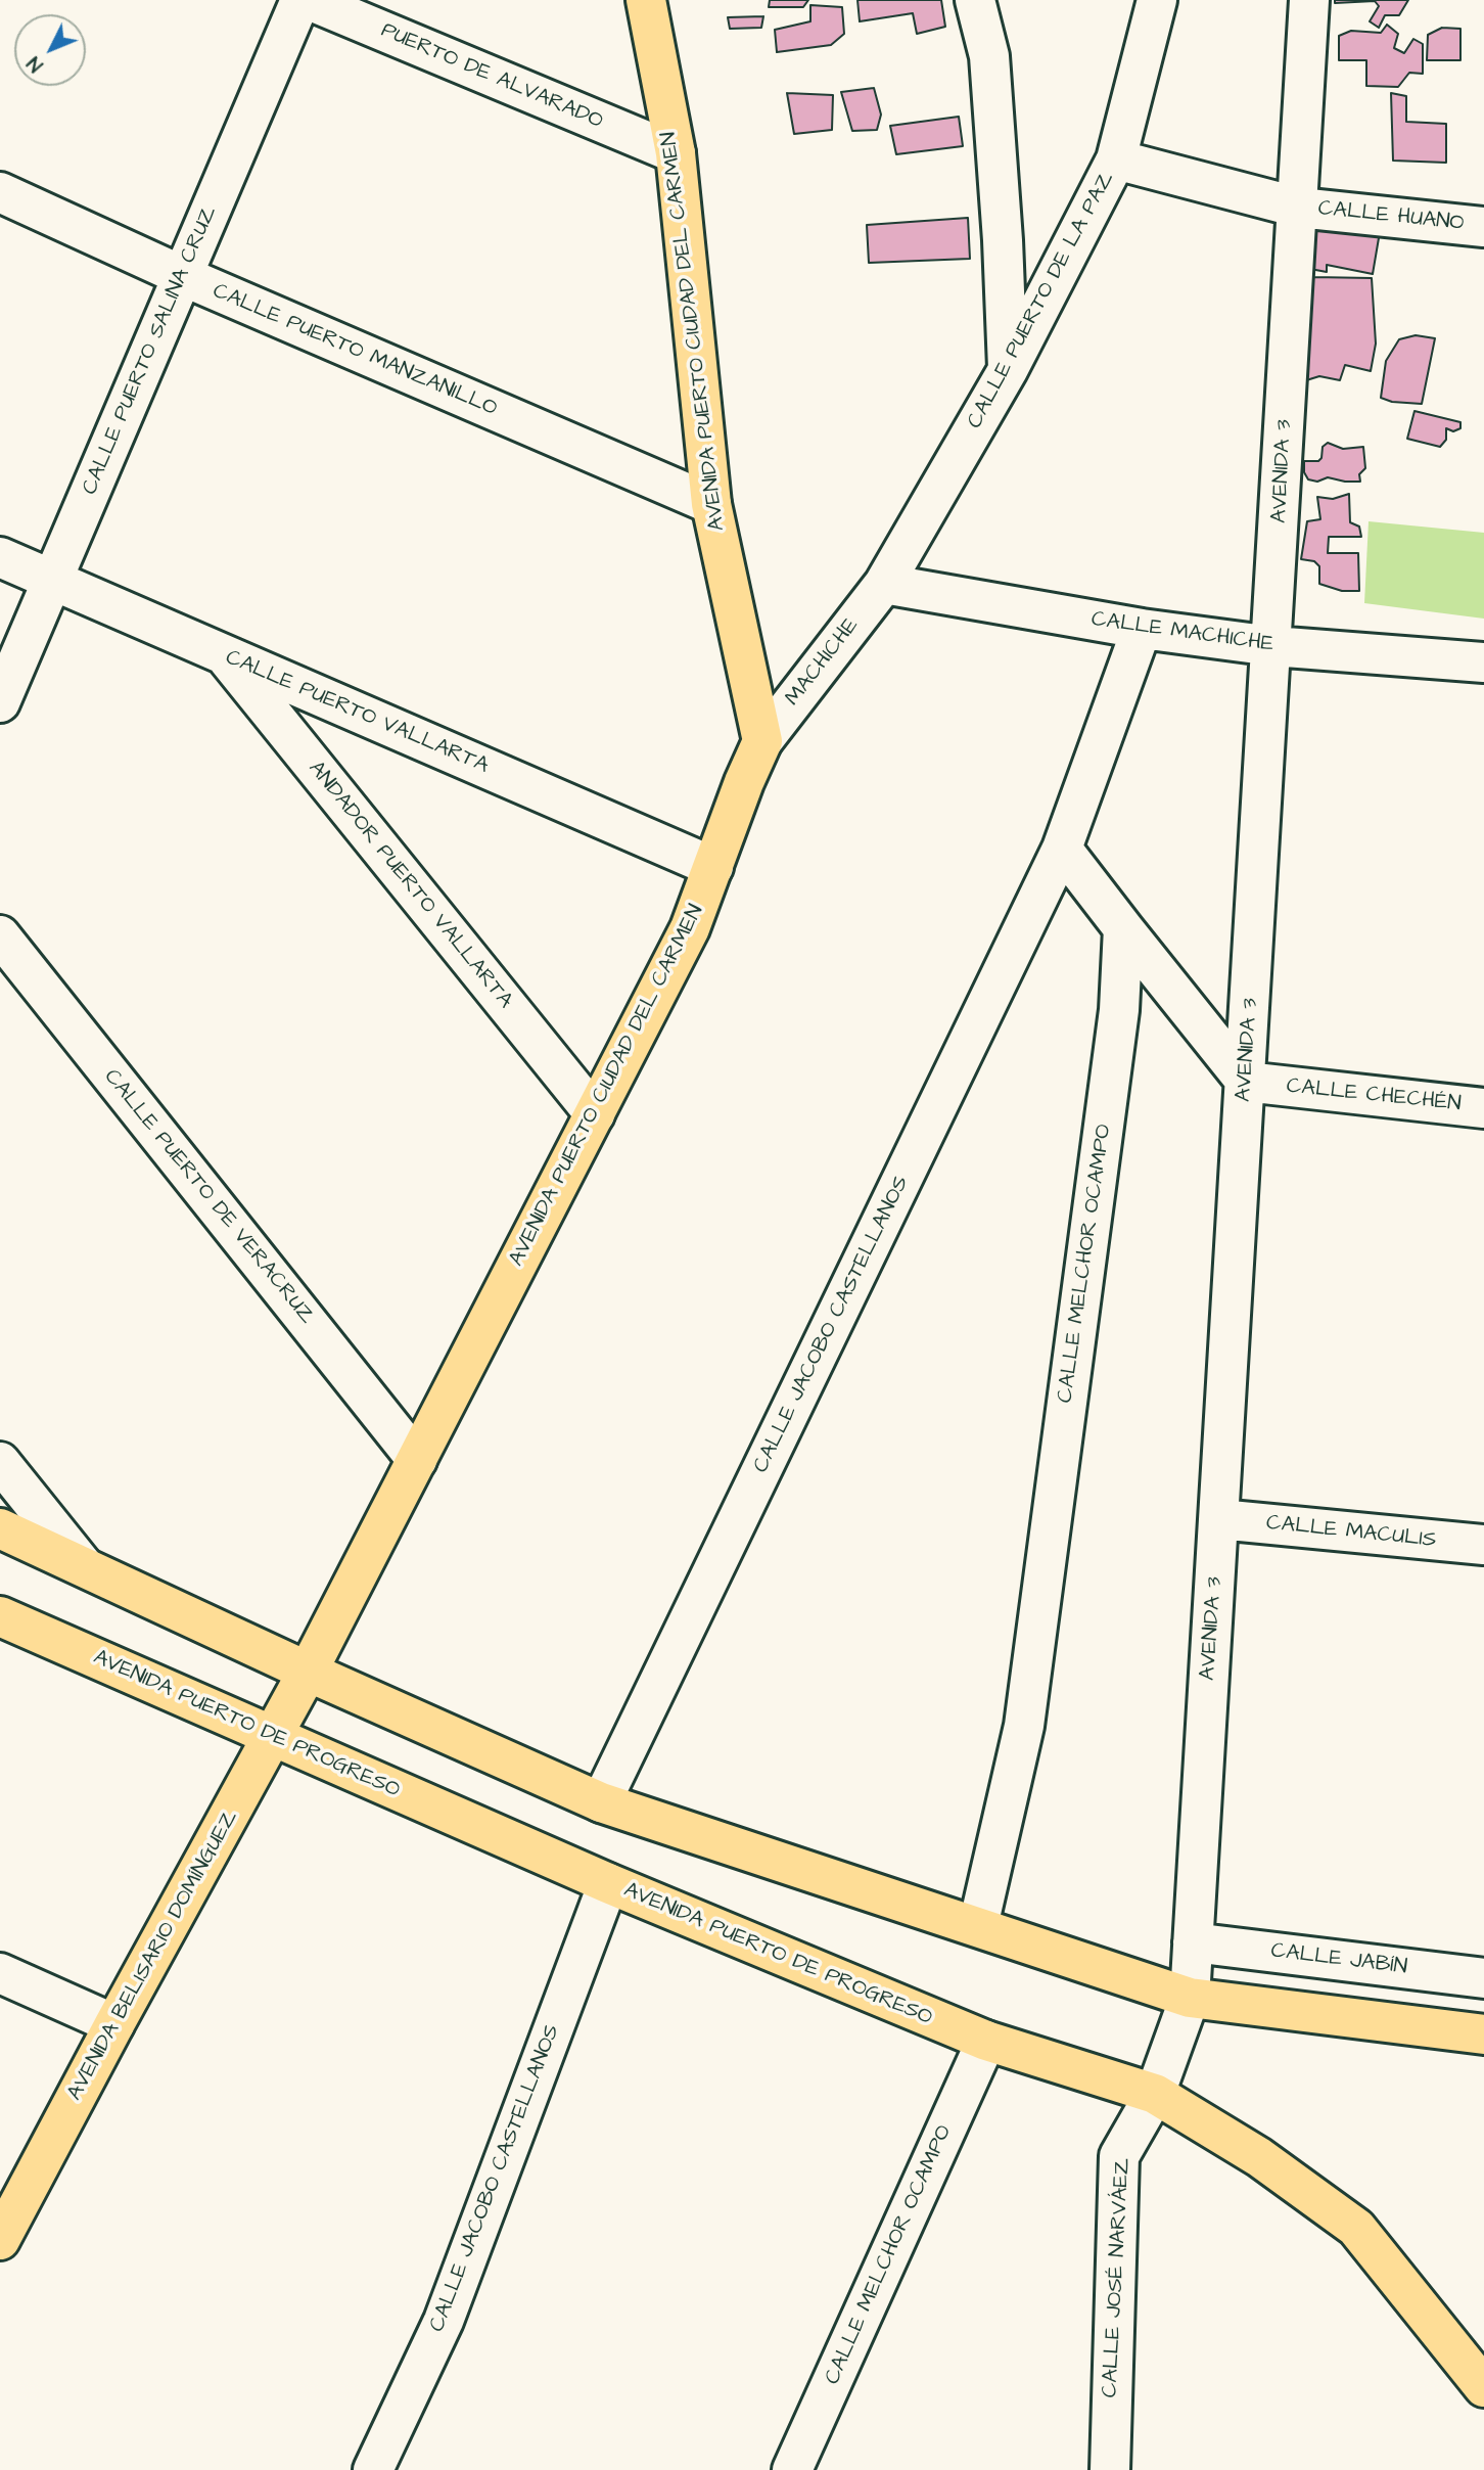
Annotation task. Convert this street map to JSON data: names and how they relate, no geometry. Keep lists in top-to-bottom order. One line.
{"streets":{"main road":["AVENIDA PUERTO CIUDAD DEL CARMEN","AVENIDA PUERTO DE PROGRESO","AVENIDA BELISARIO DOMÍNGUEZ"],"street":["PUERTO DE ALVARADO","CALLE HUANO","CALLE PUERTO DE LA PAZ","CALLE PUERTO SALINA CRUZ","CALLE PUERTO MANZANILLO","AVENIDA 3","CALLE MACHICHE","MACHICHE","CALLE PUERTO VALLARTA","ANDADOR PUERTO VALLARTA","CALLE CHECHÉN","CALLE PUERTO DE VERACRUZ","CALLE MELCHOR OCAMPO","CALLE JACOBO CASTELLANOS","CALLE MACULIS","CALLE JABÍN","CALLE JOSÉ NARVÁEZ"]},"crossings":[["PUERTO DE ALVARADO","AVENIDA PUERTO CIUDAD DEL CARMEN"],["CALLE HUANO","CALLE PUERTO DE LA PAZ"],["CALLE HUANO","AVENIDA 3"],["CALLE PUERTO DE LA PAZ","CALLE MACHICHE"],["CALLE PUERTO DE LA PAZ","MACHICHE"],["AVENIDA PUERTO CIUDAD DEL CARMEN","CALLE PUERTO MANZANILLO"],["AVENIDA PUERTO CIUDAD DEL CARMEN","MACHICHE"],["AVENIDA PUERTO CIUDAD DEL CARMEN","CALLE PUERTO VALLARTA"],["AVENIDA PUERTO CIUDAD DEL CARMEN","ANDADOR PUERTO VALLARTA"],["AVENIDA PUERTO CIUDAD DEL CARMEN","CALLE PUERTO DE VERACRUZ"],["AVENIDA PUERTO CIUDAD DEL CARMEN","AVENIDA BELISARIO DOMÍNGUEZ"],["CALLE PUERTO SALINA CRUZ","CALLE PUERTO MANZANILLO"],["CALLE PUERTO SALINA CRUZ","CALLE PUERTO VALLARTA"],["AVENIDA 3","CALLE MACHICHE"],["AVENIDA 3","CALLE CHECHÉN"],["AVENIDA 3","CALLE MACULIS"],["AVENIDA 3","AVENIDA PUERTO DE PROGRESO"],["AVENIDA 3","CALLE JABÍN"],["AVENIDA 3","CALLE JOSÉ NARVÁEZ"],["CALLE MACHICHE","MACHICHE"],["CALLE PUERTO VALLARTA","ANDADOR PUERTO VALLARTA"],["CALLE MELCHOR OCAMPO","AVENIDA PUERTO DE PROGRESO"],["CALLE JACOBO CASTELLANOS","AVENIDA PUERTO DE PROGRESO"],["AVENIDA PUERTO DE PROGRESO","AVENIDA BELISARIO DOMÍNGUEZ"],["AVENIDA PUERTO DE PROGRESO","CALLE JOSÉ NARVÁEZ"]],"north":"bottom left"}
